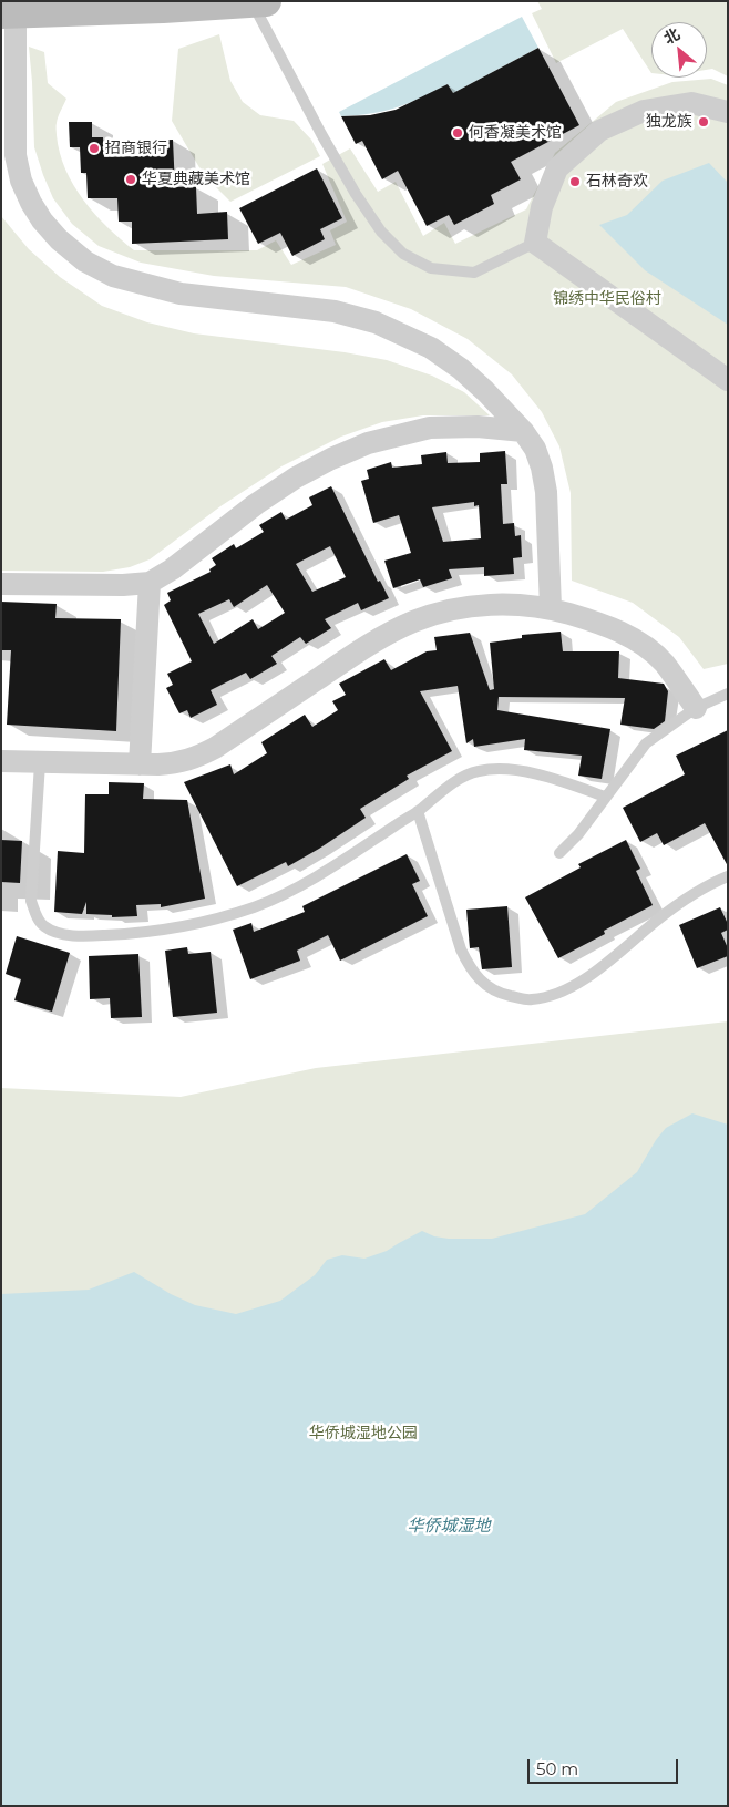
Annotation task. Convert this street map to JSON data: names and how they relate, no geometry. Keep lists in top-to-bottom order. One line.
{"water":["华侨城湿地"],"parks":["锦绣中华民俗村","华侨城湿地公园"],"places":["独龙族","何香凝美术馆","招商银行","华夏典藏美术馆","石林奇欢"],"scale_bar":"50 m","north":"top left"}
